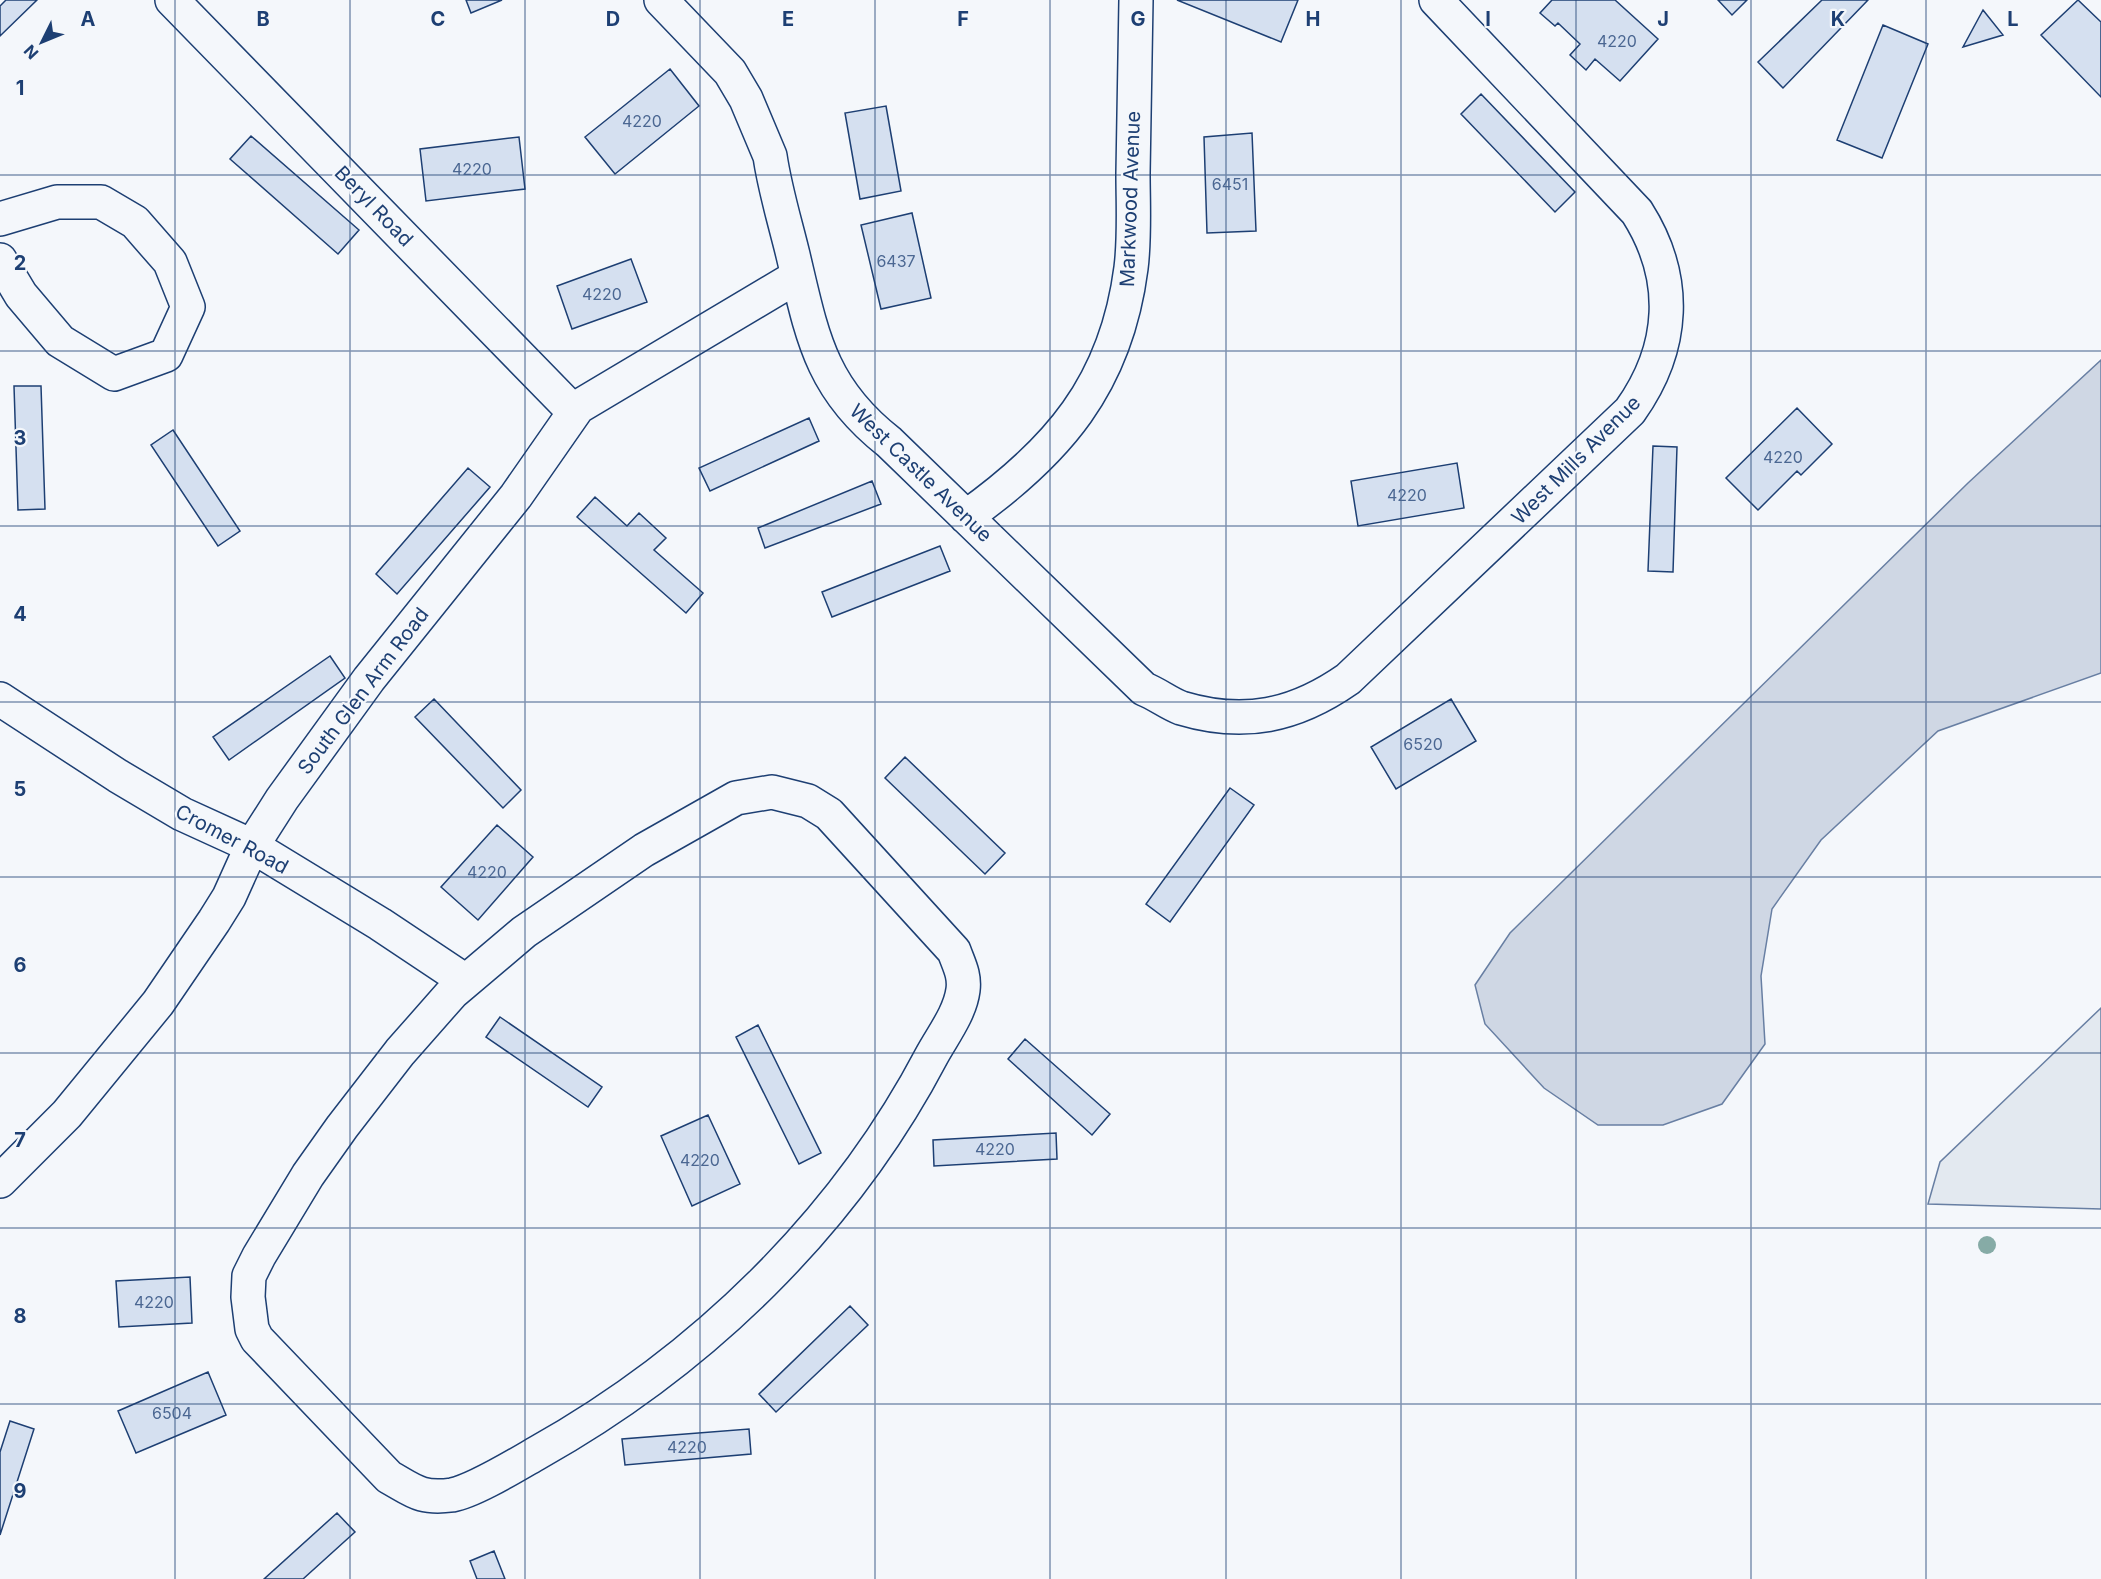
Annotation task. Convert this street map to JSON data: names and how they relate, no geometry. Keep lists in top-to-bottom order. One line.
{"streets":{"street":["Markwood Avenue","Beryl Road","West Mills Avenue","West Castle Avenue","South Glen Arm Road","Cromer Road"]},"crossings":[["Markwood Avenue","West Castle Avenue"],["Beryl Road","South Glen Arm Road"],["West Mills Avenue","West Castle Avenue"],["West Castle Avenue","South Glen Arm Road"],["South Glen Arm Road","Cromer Road"]],"house_numbers":["4220","4220","4220","6451","6437","4220","4220","4220","6520","4220","4220","4220","4220","6504","4220"],"north":"bottom left","grid":{"columns":["A","B","C","D","E","F","G","H","I","J","K","L"],"rows":["1","2","3","4","5","6","7","8","9"]}}
